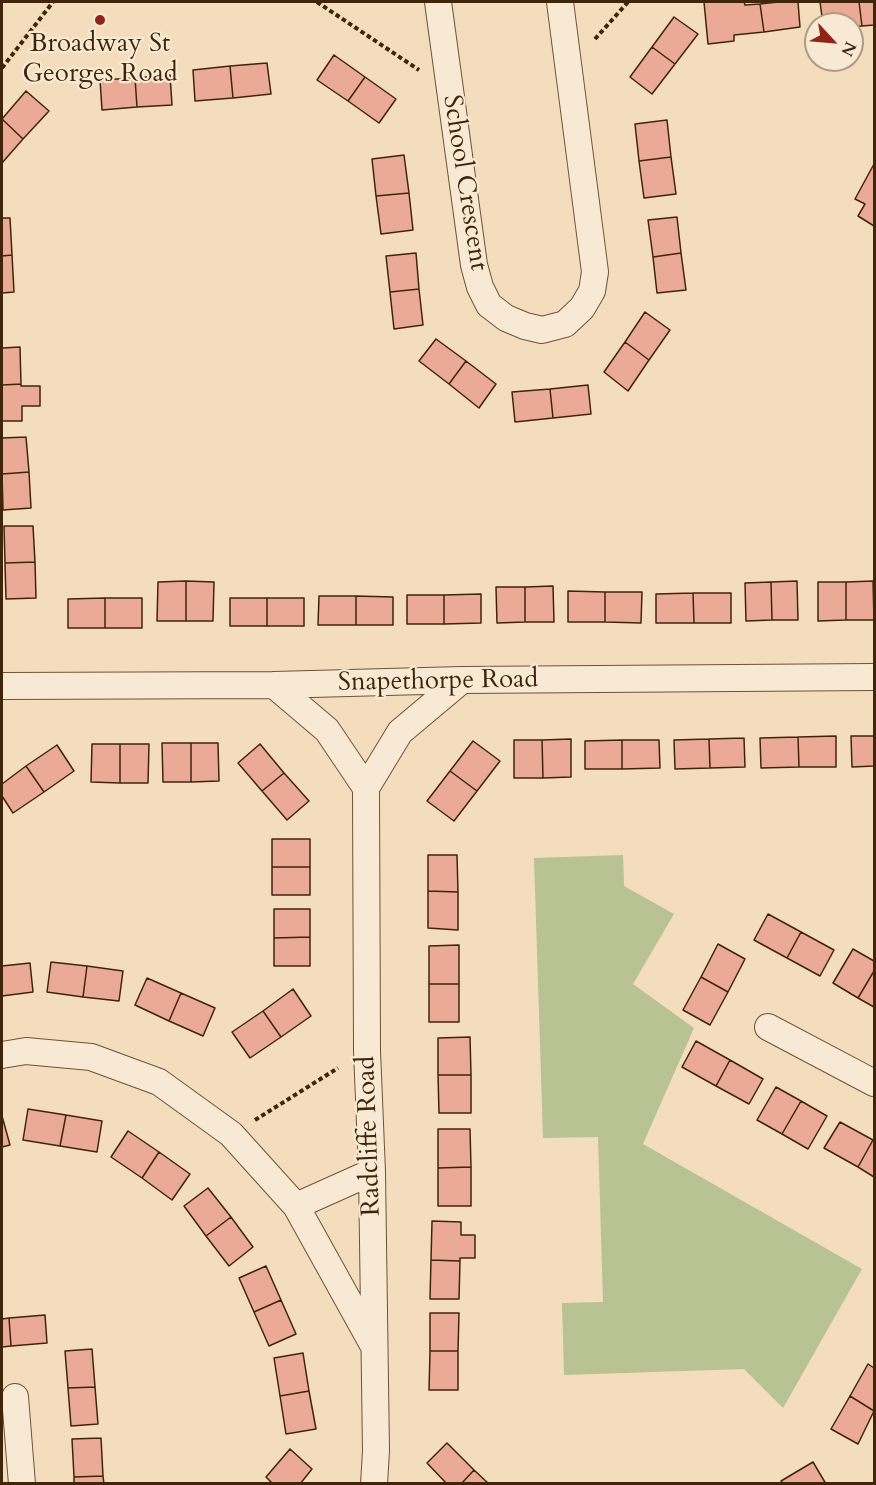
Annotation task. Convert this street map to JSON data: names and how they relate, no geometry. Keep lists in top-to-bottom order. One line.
{"streets":{"street":["School Crescent","Snapethorpe Road","Radcliffe Road"]},"places":["Broadway St Georges Road"],"north":"bottom right"}
